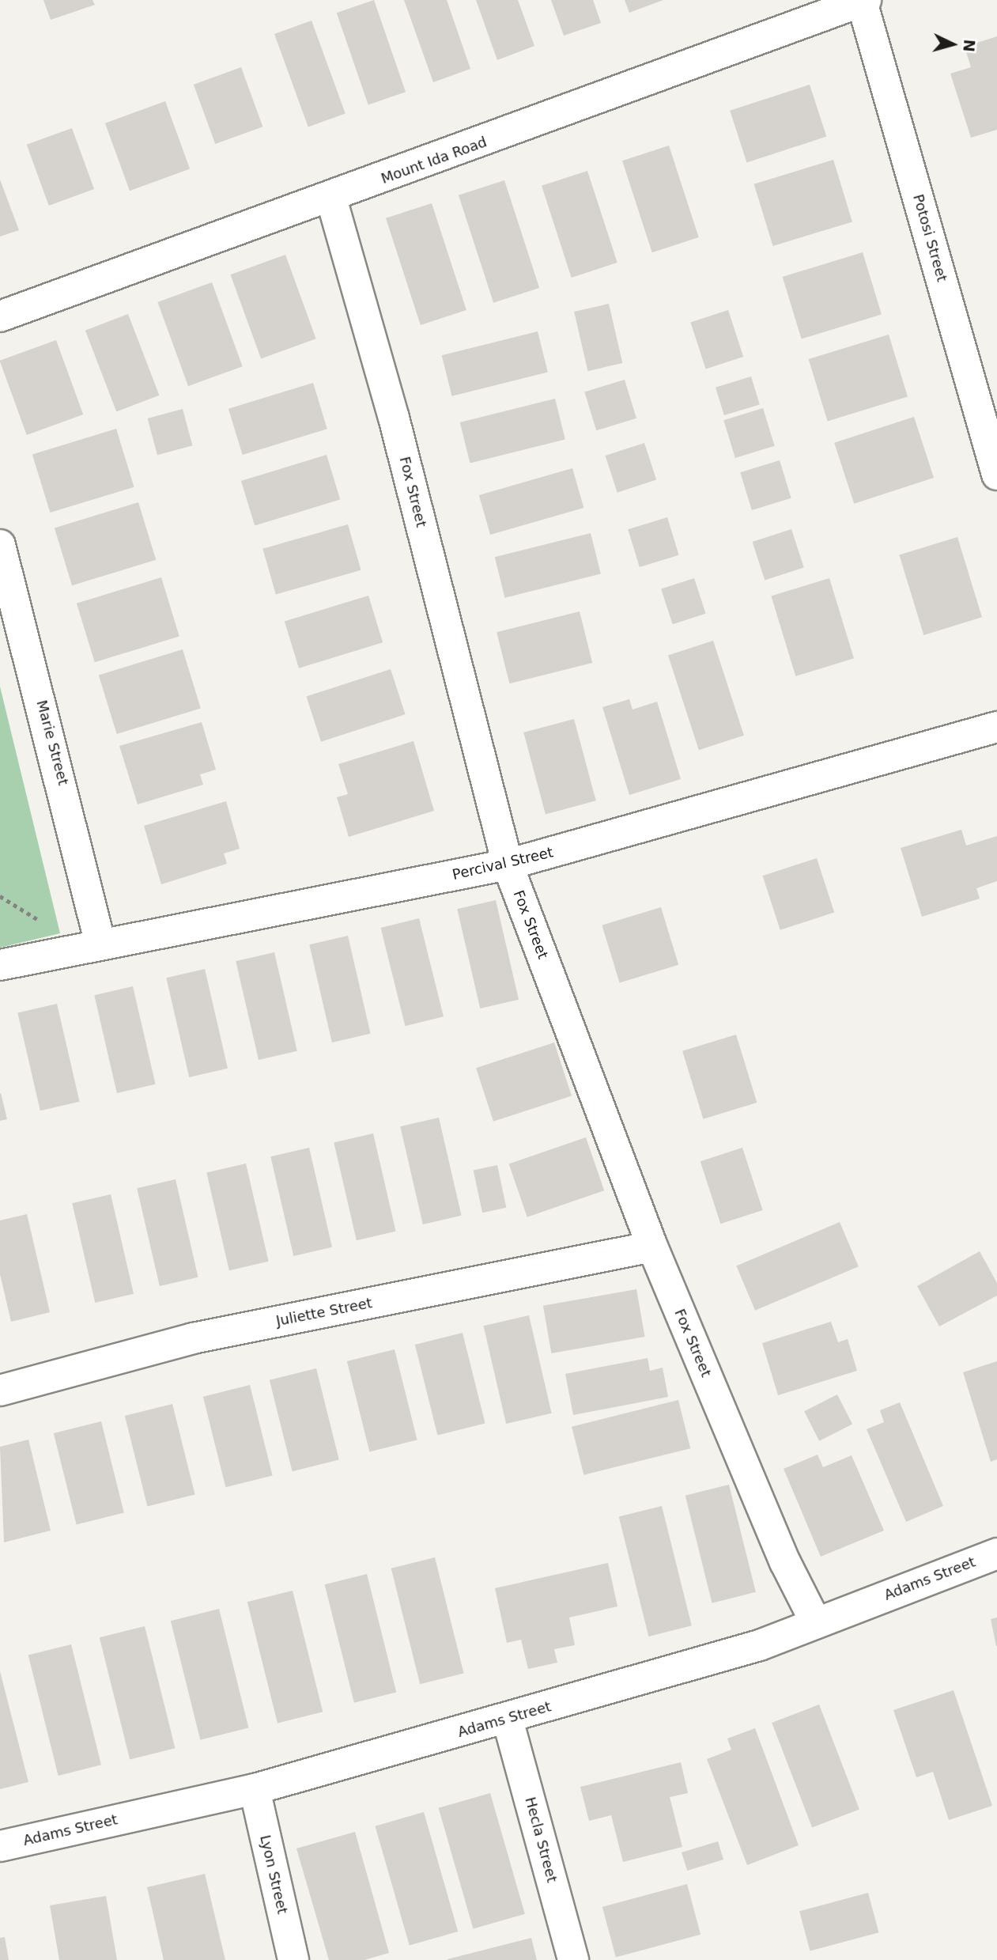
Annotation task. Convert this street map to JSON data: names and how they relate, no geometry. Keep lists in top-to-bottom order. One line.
{"streets":{"street":["Mount Ida Road","Potosi Street","Fox Street","Marie Street","Percival Street","Juliette Street","Adams Street","Hecla Street","Lyon Street"]},"crossings":[["Mount Ida Road","Potosi Street"],["Mount Ida Road","Fox Street"],["Fox Street","Percival Street"],["Fox Street","Juliette Street"],["Fox Street","Adams Street"],["Marie Street","Percival Street"],["Adams Street","Hecla Street"],["Adams Street","Lyon Street"]],"north":"right"}
